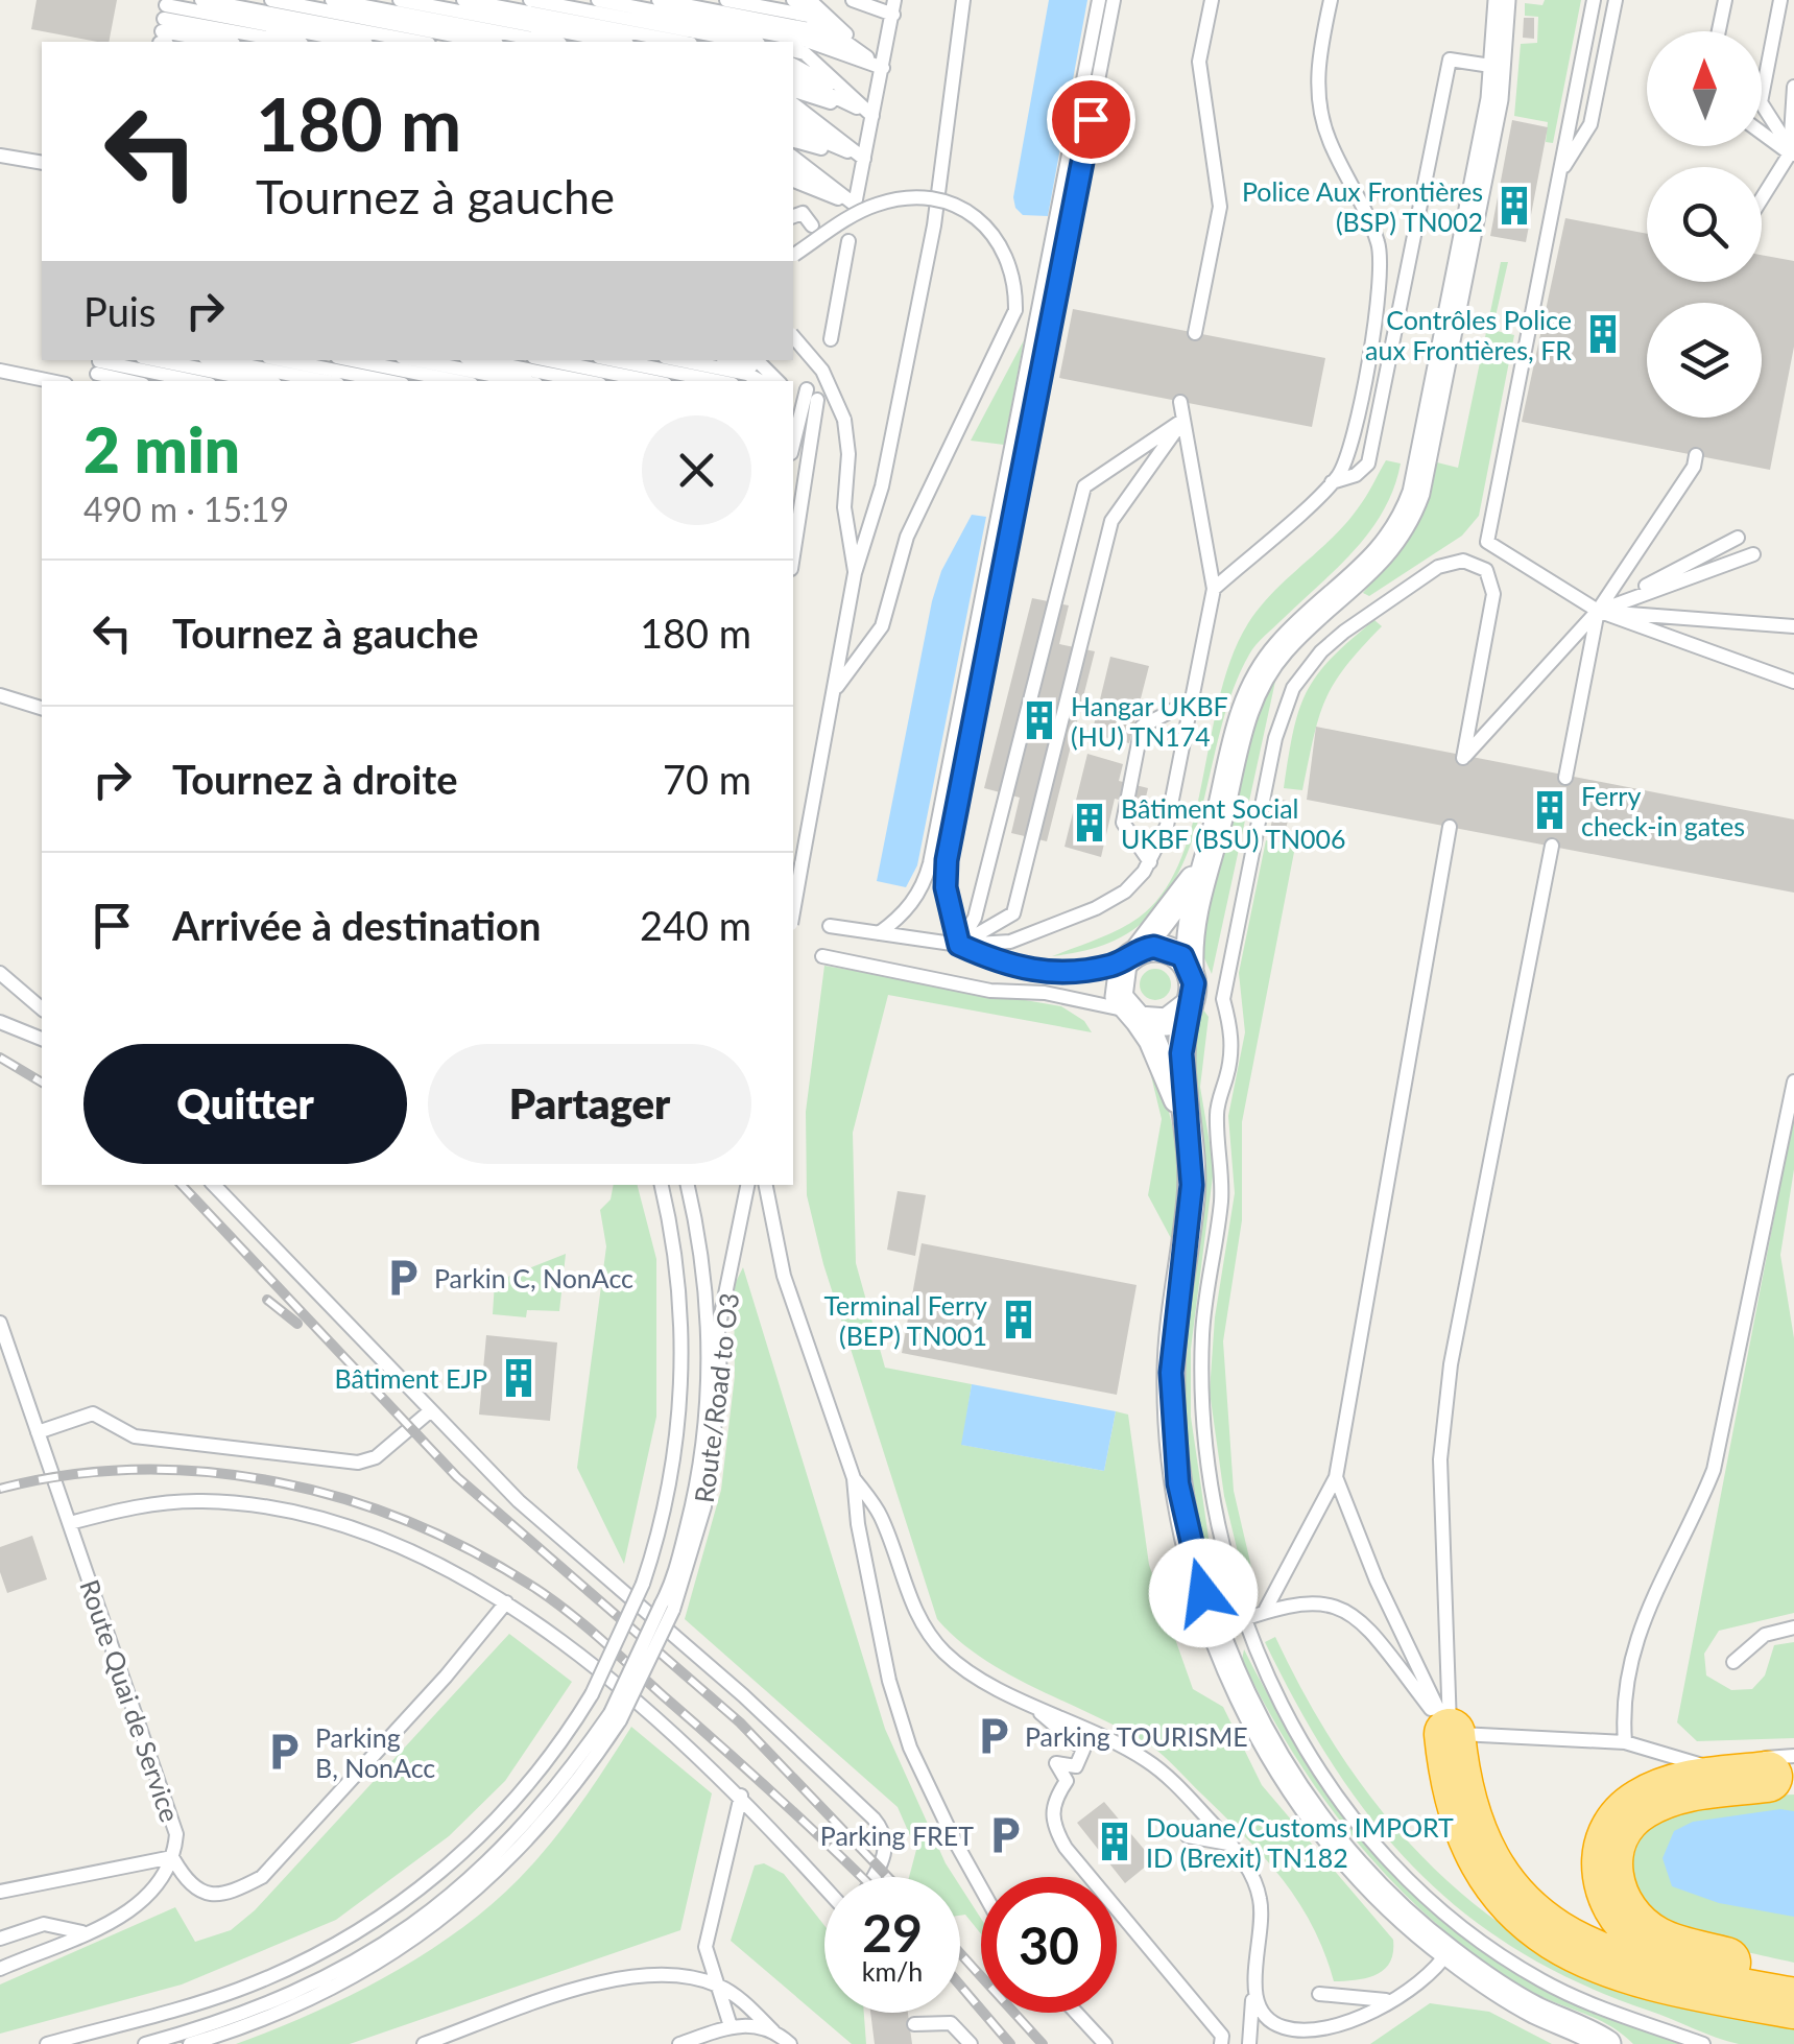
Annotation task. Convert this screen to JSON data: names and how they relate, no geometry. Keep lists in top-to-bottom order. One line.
{"streets":{"lane":["Route/Road to O3","Route Quai de Service"]},"places":{"building":["Police Aux Frontières (BSP) TN002","Contrôles Police aux Frontières, FR","Hangar UKBF (HU) TN174","Ferry check-in gates","Bâtiment Social UKBF (BSU) TN006","Terminal Ferry (BEP) TN001","Bâtiment EJP","Douane/Customs IMPORT ID (Brexit) TN182"],"parking":["Parkin C, NonAcc","Parking TOURISME","Parking B, NonAcc","Parking FRET"]},"north":"top","page":{"turn":["180 m","Tournez à gauche"],"then":"Puis","heading":["2 min","490 m · 15:19"],"list":[{"name":"Tournez à gauche","value":"180 m"},{"name":"Tournez à droite","value":"70 m"},{"name":"Arrivée à destination","value":"240 m"}],"buttons":["Quitter","Partager"],"speed":"29 km/h","limit":"30"}}
